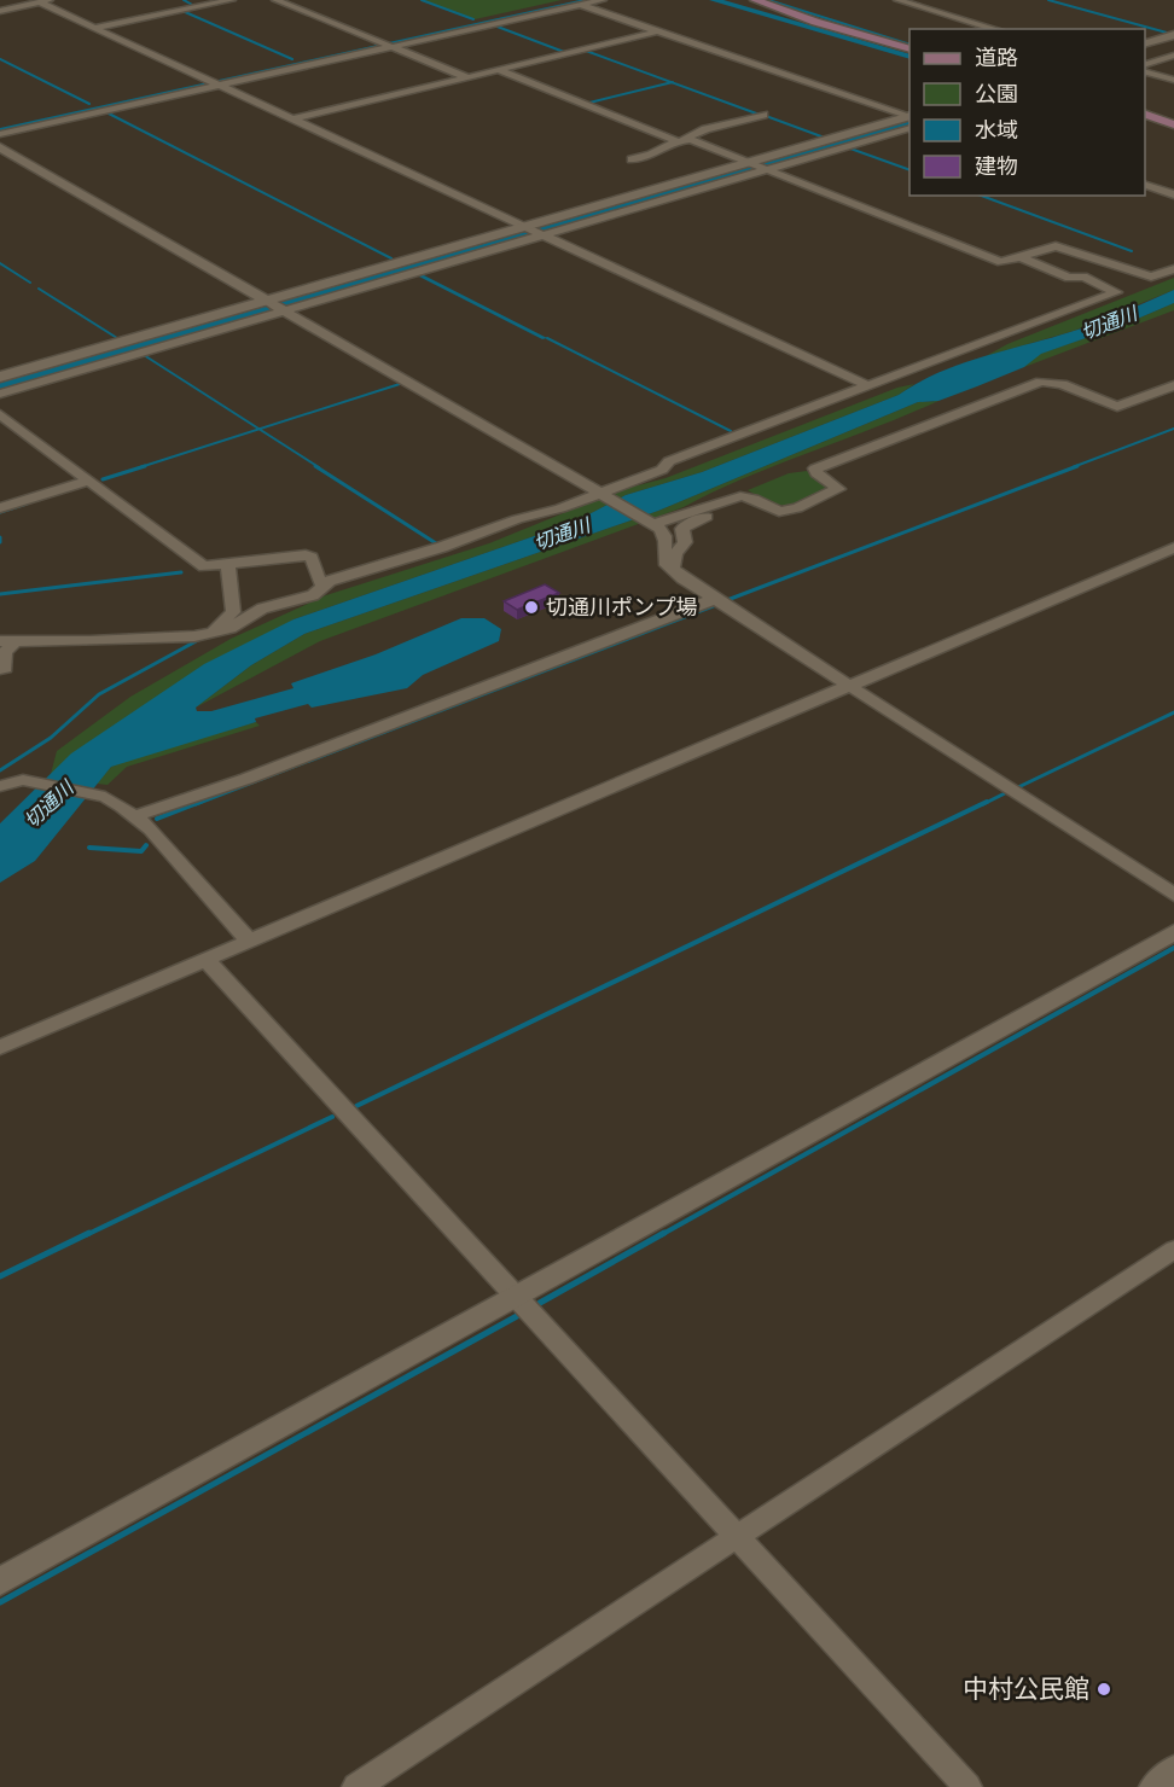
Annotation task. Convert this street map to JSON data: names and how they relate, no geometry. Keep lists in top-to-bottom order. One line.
{"water":["切通川"],"places":["切通川ポンプ場","中村公民館"],"legend":["道路","公園","水域","建物"]}
